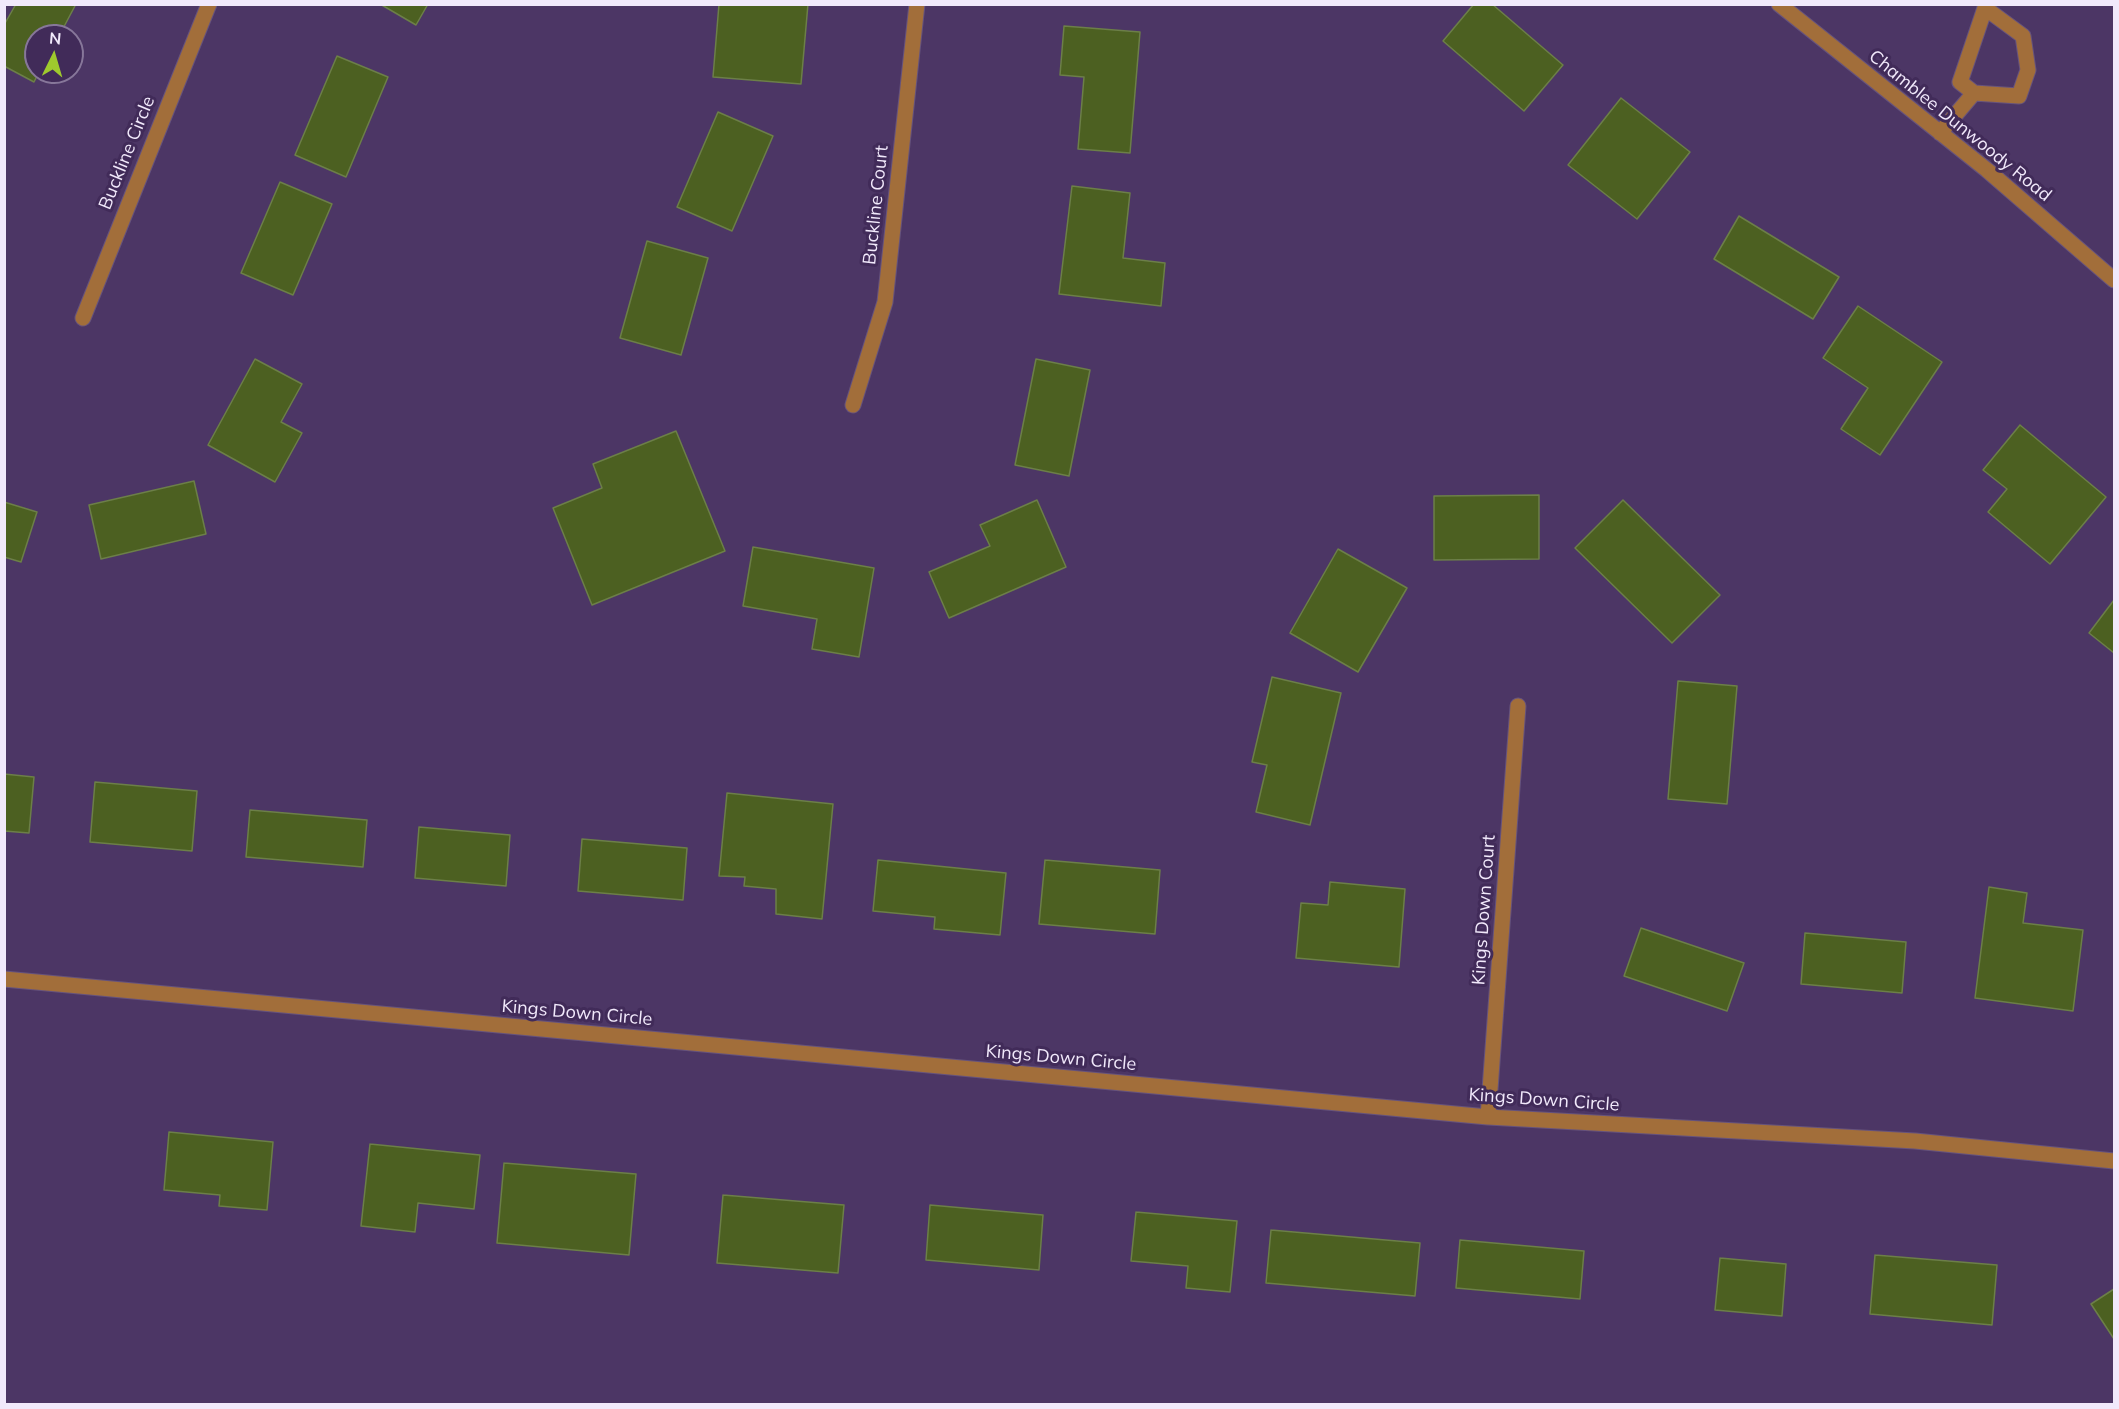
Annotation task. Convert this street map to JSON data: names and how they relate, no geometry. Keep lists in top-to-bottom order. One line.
{"streets":{"street":["Chamblee Dunwoody Road","Buckline Circle","Buckline Court","Kings Down Court","Kings Down Circle"]},"crossings":[["Kings Down Court","Kings Down Circle"]],"north":"top"}
